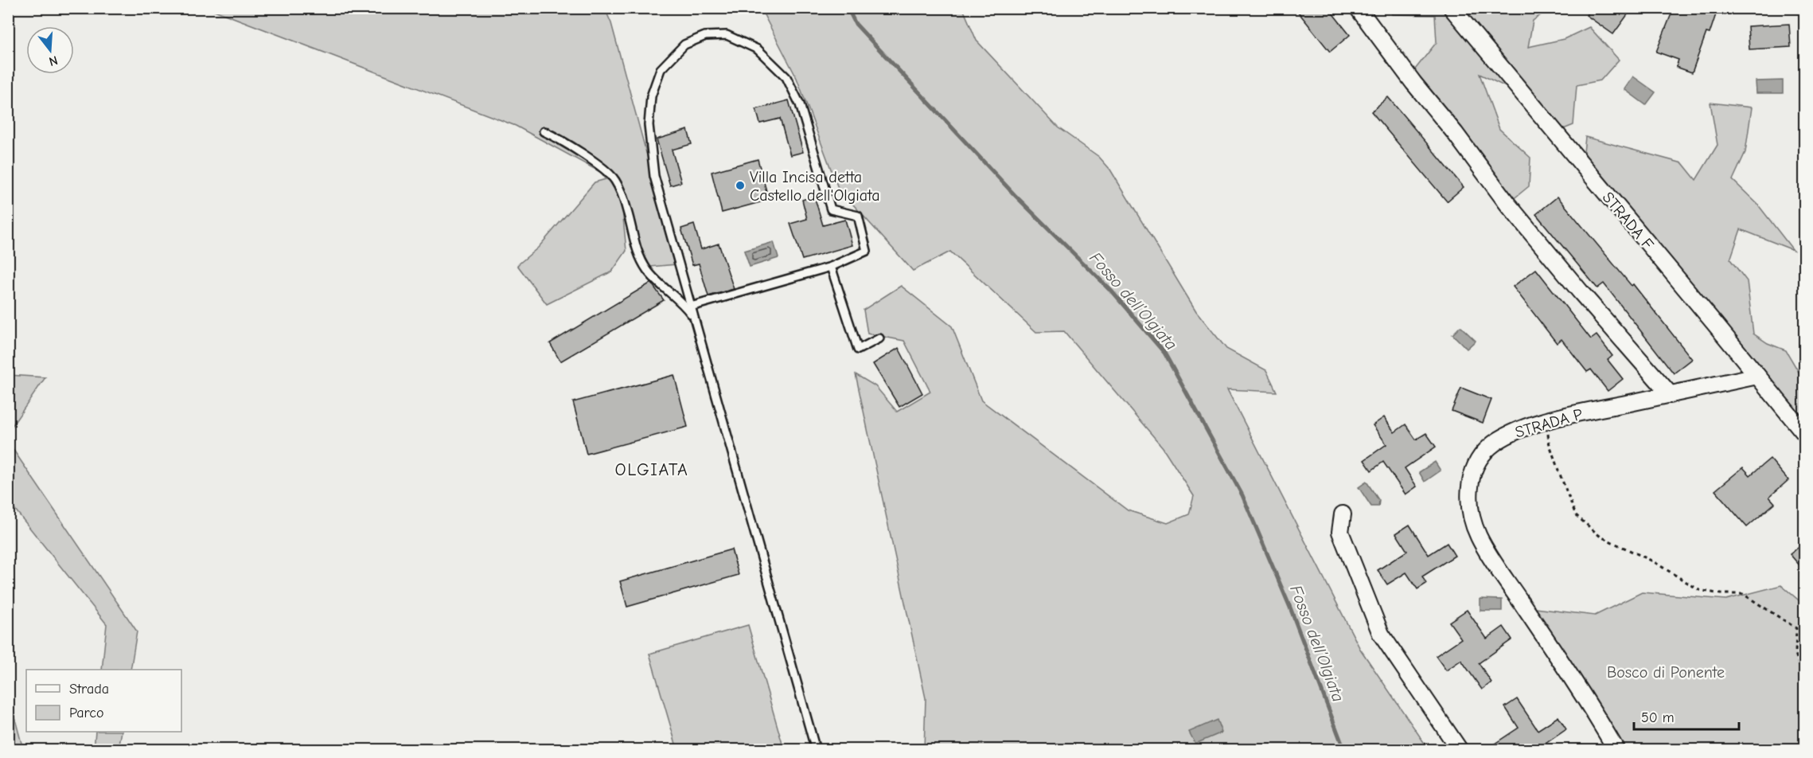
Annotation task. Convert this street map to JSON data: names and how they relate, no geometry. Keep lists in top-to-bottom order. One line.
{"streets":{"street":["STRADA F","STRADA P"]},"crossings":[["STRADA F","STRADA P"]],"districts":["OLGIATA"],"water":["Fosso dell’Olgiata"],"parks":["Bosco di Ponente"],"places":["Villa Incisa detta Castello dell'Olgiata"],"legend":["Strada","Parco"],"scale_bar":"50 m","north":"bottom"}
